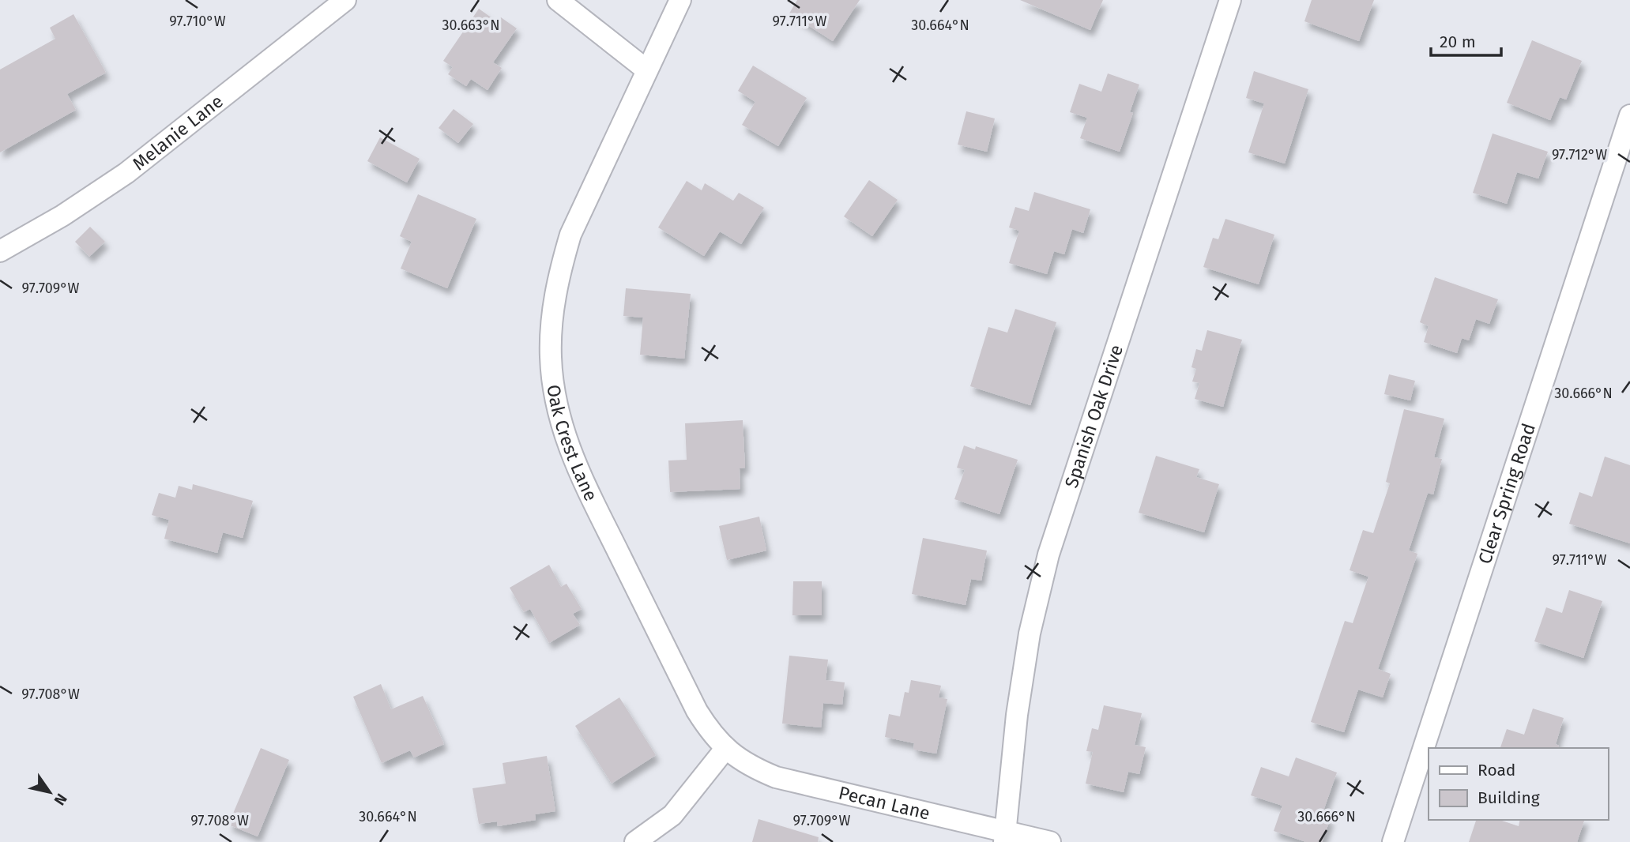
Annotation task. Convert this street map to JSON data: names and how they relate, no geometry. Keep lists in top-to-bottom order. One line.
{"streets":{"street":["Melanie Lane","Spanish Oak Drive","Oak Crest Lane","Clear Spring Road","Pecan Lane"]},"crossings":[["Spanish Oak Drive","Pecan Lane"],["Oak Crest Lane","Pecan Lane"]],"legend":["Road","Building"],"scale_bar":"20 m","north":"bottom right","coordinates":["97.710°W","97.711°W","30.663°N","30.664°N","97.712°W","97.709°W","30.666°N","97.708°W"]}
